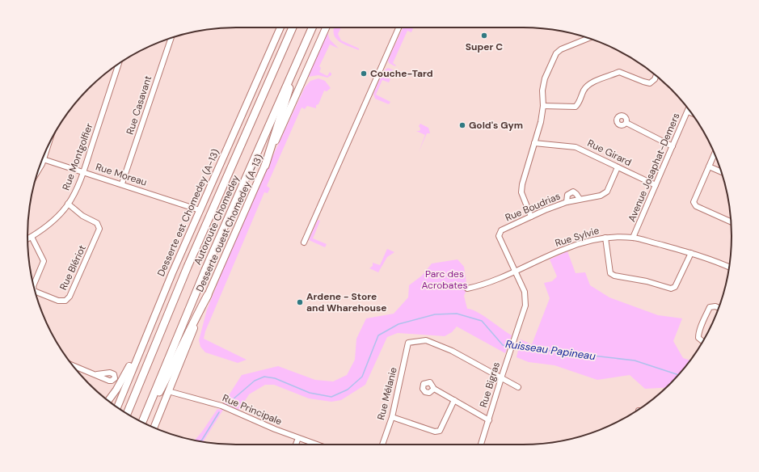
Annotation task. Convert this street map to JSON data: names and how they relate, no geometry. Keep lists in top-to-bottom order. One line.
{"streets":{"highway":["Autoroute Chomedey"],"main road":["Desserte est Chomedey (A-13)","Desserte ouest Chomedey (A-13)"],"street":["Rue Casavant","Rue Girard","Rue Montgolfier","Avenue Josaphat-Demers","Rue Moreau","Rue Boudrias","Rue Sylvie","Rue Blériot","Rue Bigras","Rue Mélanie","Rue Principale"]},"crossings":[["Rue Casavant","Rue Moreau"],["Rue Girard","Avenue Josaphat-Demers"],["Rue Girard","Rue Boudrias"],["Rue Montgolfier","Rue Moreau"],["Rue Montgolfier","Rue Blériot"],["Avenue Josaphat-Demers","Rue Sylvie"],["Rue Moreau","Desserte est Chomedey (A-13)"],["Rue Boudrias","Rue Sylvie"],["Rue Boudrias","Rue Bigras"],["Desserte ouest Chomedey (A-13)","Rue Principale"],["Rue Sylvie","Rue Bigras"],["Rue Bigras","Rue Mélanie"]],"water":["Ruisseau Papineau"],"parks":["Parc des Acrobates"],"places":["Super C","Couche-Tard","Gold's Gym","Ardene - Store and Wharehouse"]}
